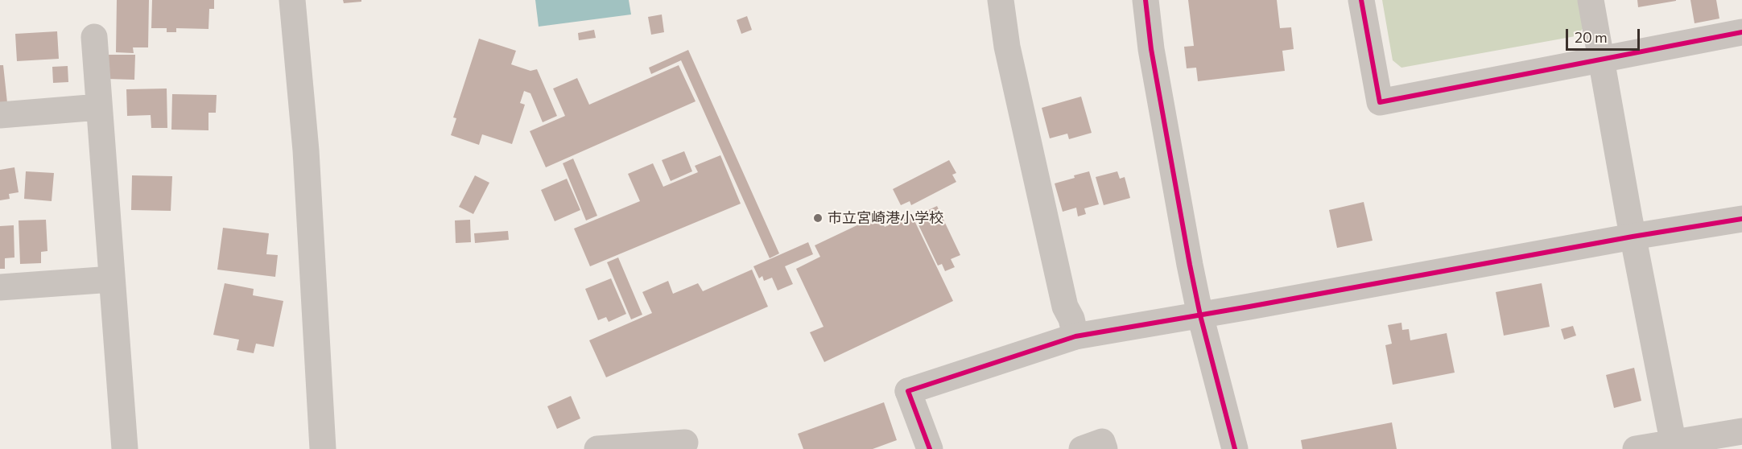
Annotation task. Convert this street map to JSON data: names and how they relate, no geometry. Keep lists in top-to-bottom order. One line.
{"places":["市立宮崎港小学校"],"scale_bar":"20 m"}
